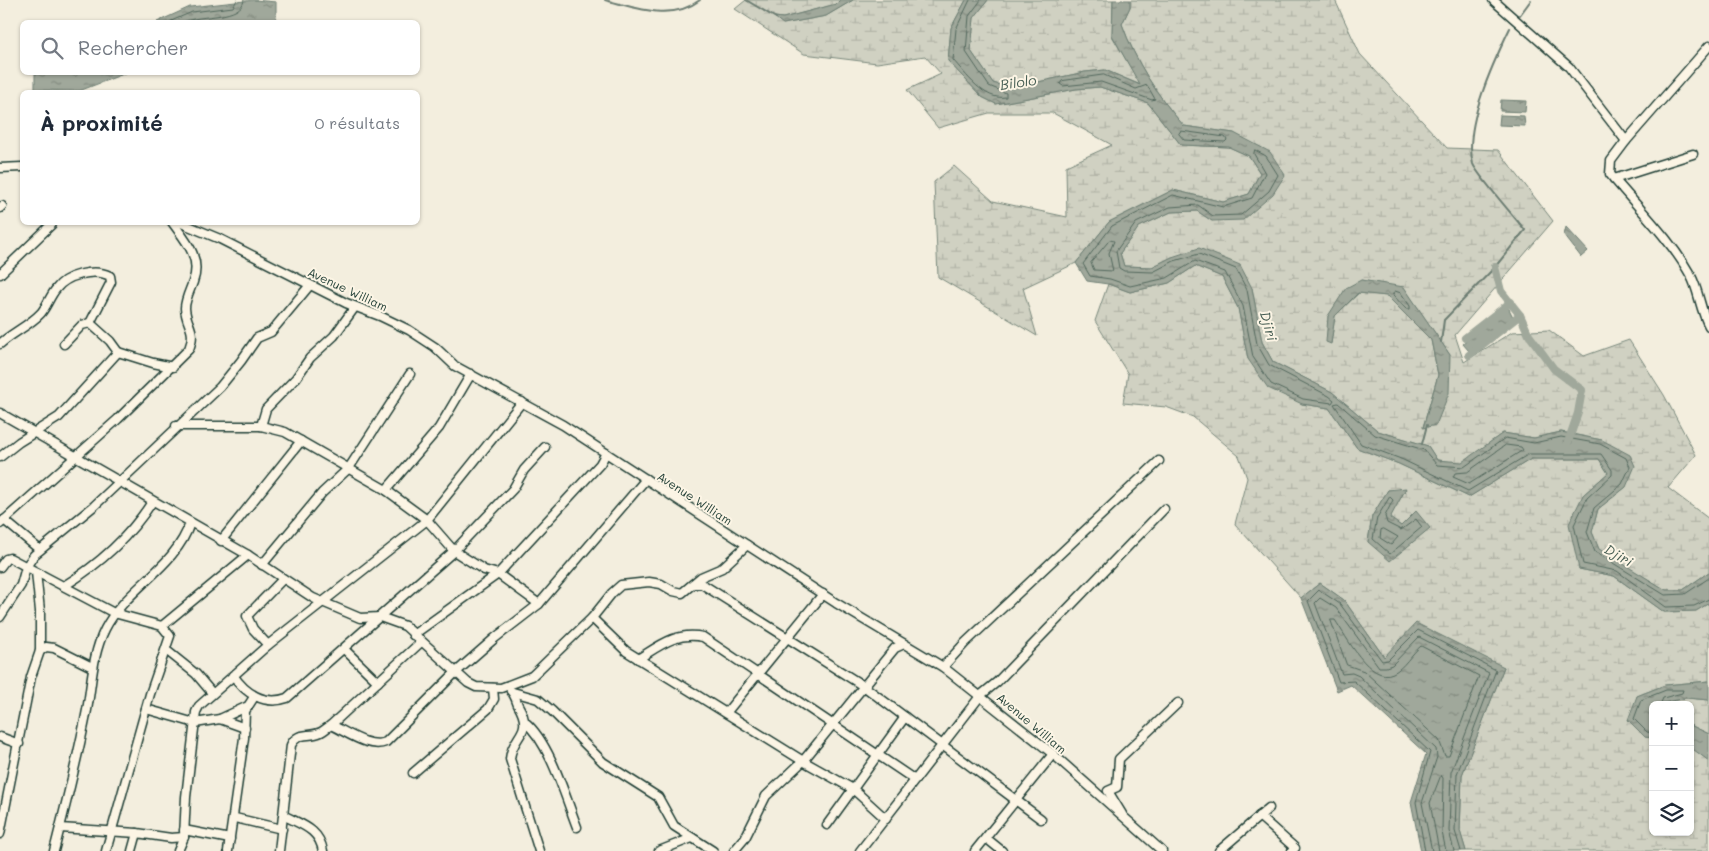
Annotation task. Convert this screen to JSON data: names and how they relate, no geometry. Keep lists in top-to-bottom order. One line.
{"streets":{"street":["Avenue William"]},"water":["Bilolo","Djiri"],"page":{"search":"Rechercher","heading":["À proximité","0 résultats"],"map_buttons":["+","−"]}}
